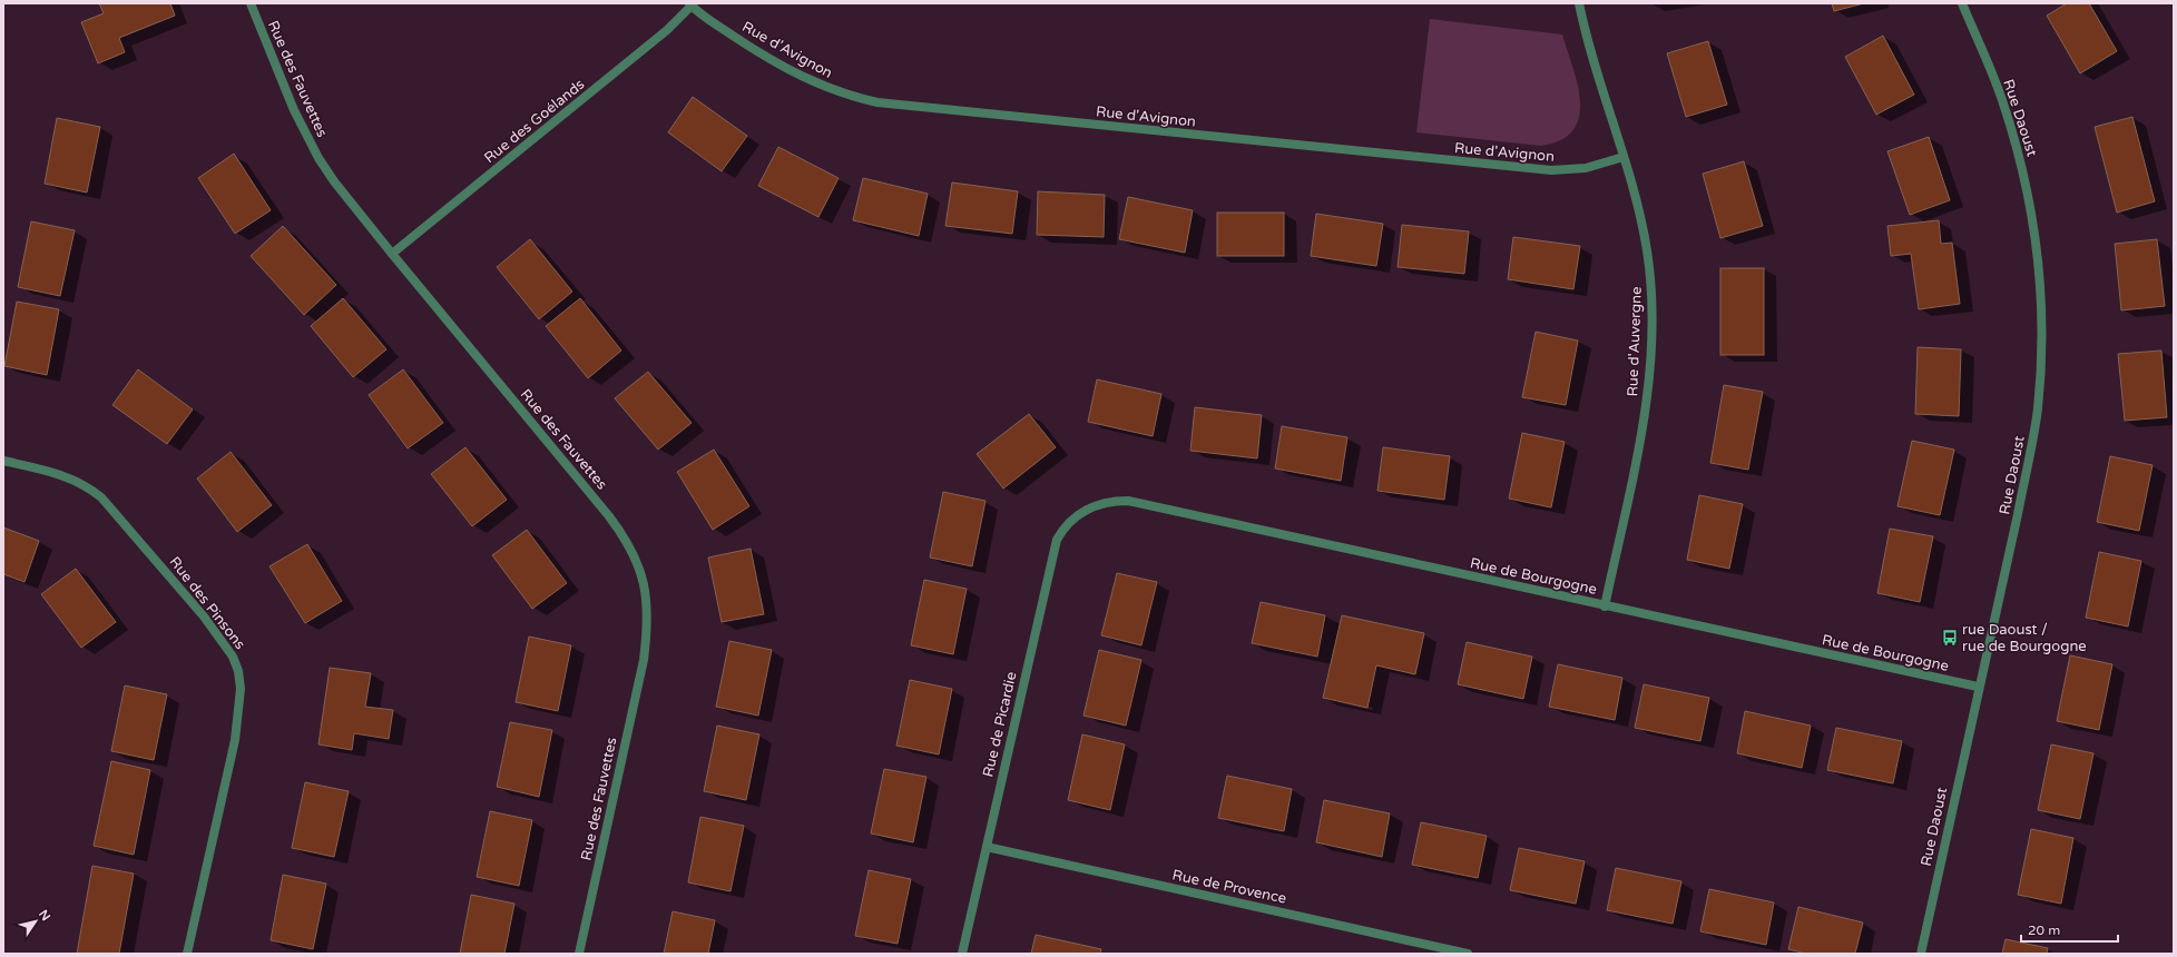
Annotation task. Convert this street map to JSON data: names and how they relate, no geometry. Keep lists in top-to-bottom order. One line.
{"streets":{"street":["Rue d'Avignon","Rue des Fauvettes","Rue Daoust","Rue des Goélands","Rue d'Auvergne","Rue de Bourgogne","Rue des Pinsons","Rue de Picardie","Rue de Provence"]},"crossings":[["Rue d'Avignon","Rue des Goélands"],["Rue d'Avignon","Rue d'Auvergne"],["Rue des Fauvettes","Rue des Goélands"],["Rue Daoust","Rue de Bourgogne"],["Rue d'Auvergne","Rue de Bourgogne"],["Rue de Bourgogne","Rue de Picardie"],["Rue de Picardie","Rue de Provence"]],"places":{"bus stop":["rue Daoust / rue de Bourgogne"]},"scale_bar":"20 m","north":"top right"}
